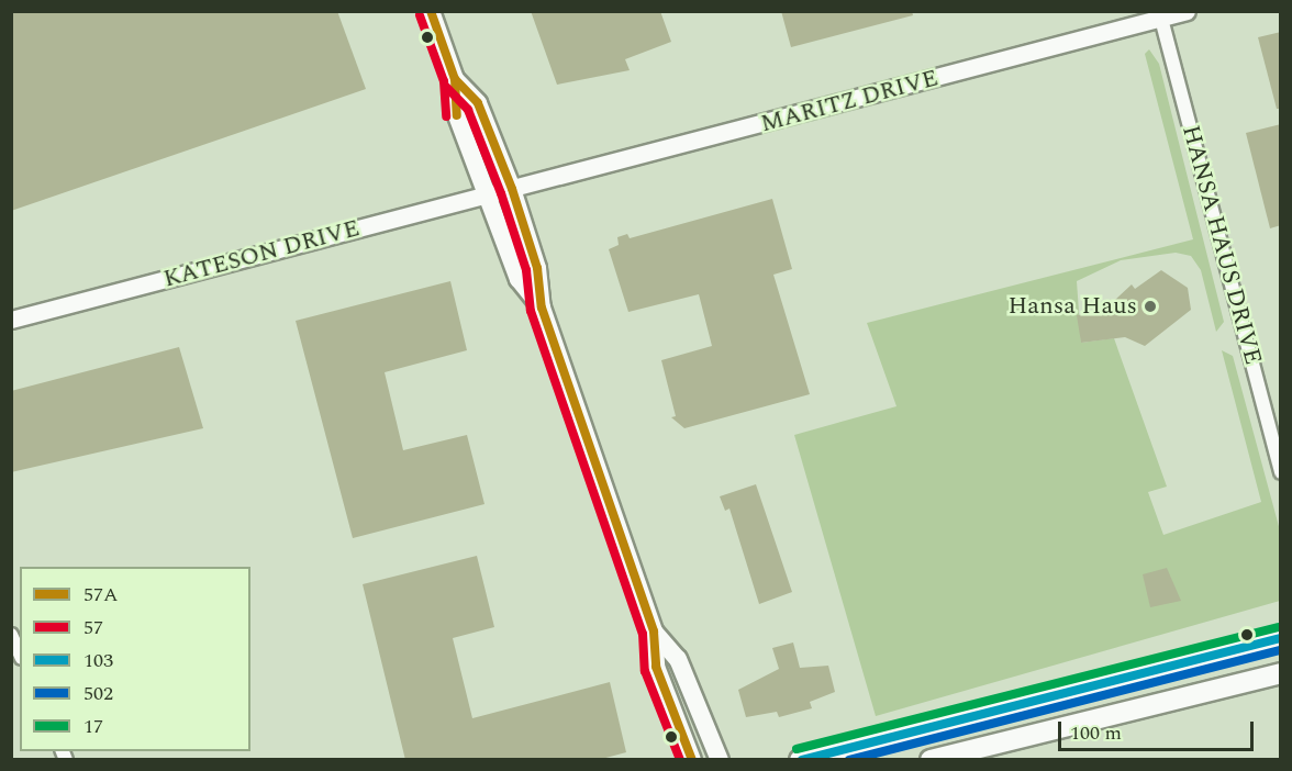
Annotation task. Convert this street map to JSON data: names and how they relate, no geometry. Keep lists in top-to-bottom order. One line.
{"streets":{"street":["MARITZ DRIVE","HANSA HAUS DRIVE","KATESON DRIVE"]},"crossings":[["MARITZ DRIVE","HANSA HAUS DRIVE"],["MARITZ DRIVE","KATESON DRIVE"]],"places":["Hansa Haus"],"lines":["transit line 57A","transit line 57","transit line 17","transit line 103","transit line 502"],"legend":["57A","57","103","502","17"],"scale_bar":"100 m"}
